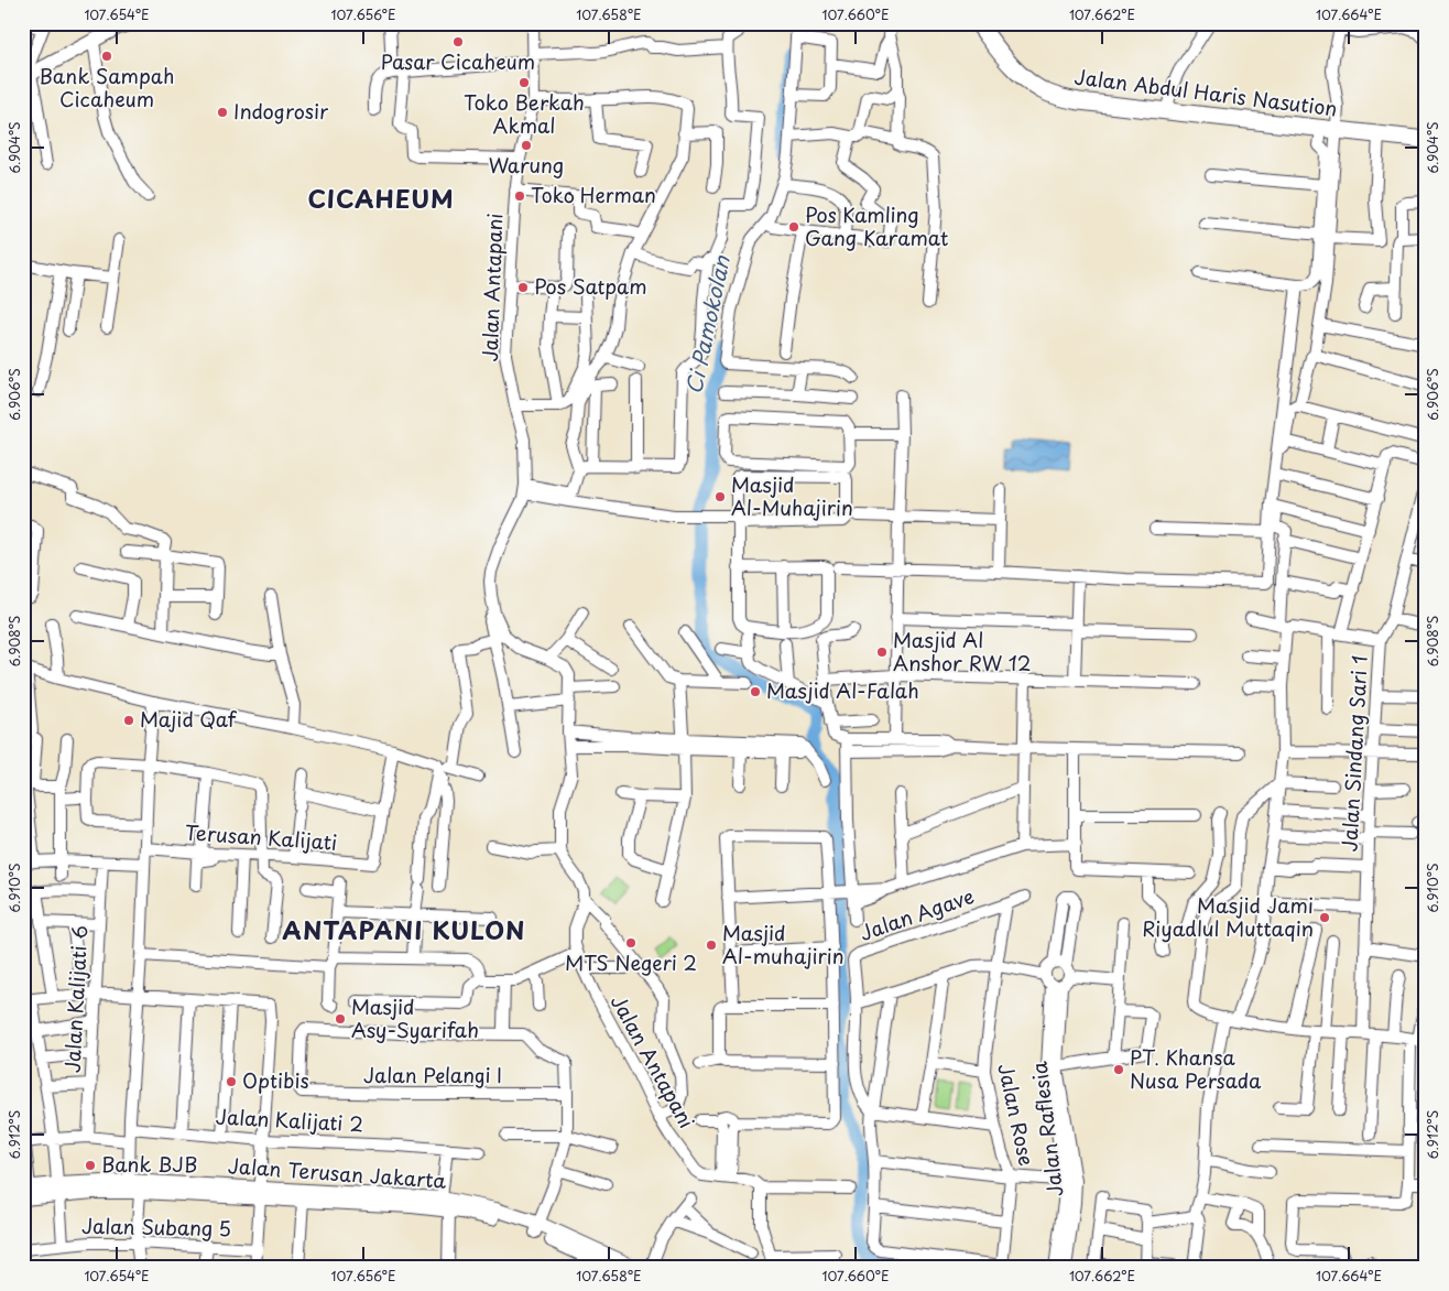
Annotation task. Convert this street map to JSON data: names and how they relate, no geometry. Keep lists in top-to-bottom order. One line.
{"streets":{"highway":["Jalan Abdul Haris Nasution"],"main road":["Jalan Terusan Jakarta"],"street":["Jalan Antapani","Jalan Sindang Sari 1","Terusan Kalijati","Jalan Agave","Jalan Kalijati 6","Jalan Pelangi I","Jalan Rose","Jalan Kalijati 2","Jalan Raflesia","Jalan Subang 5"]},"crossings":[["Jalan Agave","Jalan Rose"]],"districts":["CICAHEUM","ANTAPANI KULON"],"water":["Ci Pamokolan"],"places":["Pasar Cicaheum","Bank Sampah Cicaheum","Toko Berkah Akmal","Indogrosir","Warung","Toko Herman","Pos Kamling Gang Karamat","Pos Satpam","Masjid Al-Muhajirin","Masjid Al Anshor RW 12","Masjid Al-Falah","Majid Qaf","Masjid Jami Riyadlul Muttaqin","MTS Negeri 2","Masjid Al-muhajirin","Masjid Asy-Syarifah","PT. Khansa Nusa Persada","Optibis","Bank BJB"],"coordinates":["107.654°E","107.656°E","107.658°E","107.660°E","107.662°E","107.664°E","6.904°S","6.906°S","6.908°S","6.910°S","6.912°S"]}
